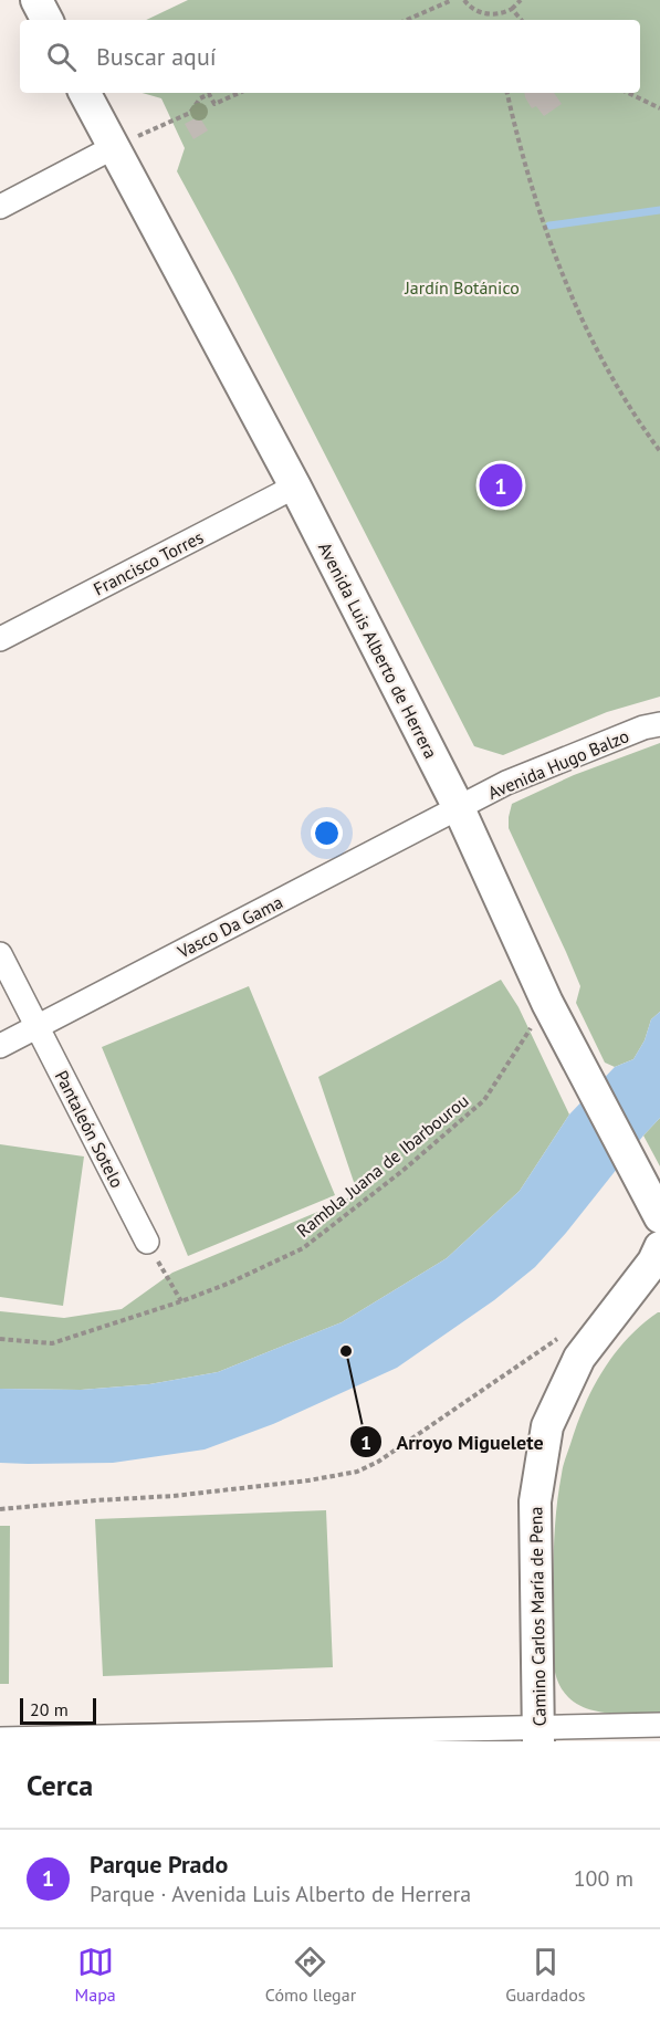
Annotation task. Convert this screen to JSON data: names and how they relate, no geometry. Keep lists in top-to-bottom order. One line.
{"streets":{"street":["Francisco Torres","Avenida Luis Alberto de Herrera","Avenida Hugo Balzo","Vasco Da Gama","Pantaleón Sotelo","Camino Carlos María de Pena"],"path":["Rambla Juana de Ibarbourou"]},"crossings":[["Francisco Torres","Avenida Luis Alberto de Herrera"],["Avenida Luis Alberto de Herrera","Avenida Hugo Balzo"],["Avenida Luis Alberto de Herrera","Vasco Da Gama"],["Avenida Luis Alberto de Herrera","Rambla Juana de Ibarbourou"],["Avenida Hugo Balzo","Vasco Da Gama"],["Vasco Da Gama","Pantaleón Sotelo"]],"parks":["Jardín Botánico"],"places":["Arroyo Miguelete"],"scale_bar":"20 m","page":{"search":"Buscar aquí","pins":"1","scale":"20 m","heading":"Cerca","list":[{"mark":"1","name":"Parque Prado","note":"Parque · Avenida Luis Alberto de Herrera","value":"100 m"}],"nav":["Mapa","Cómo llegar","Guardados"]}}
